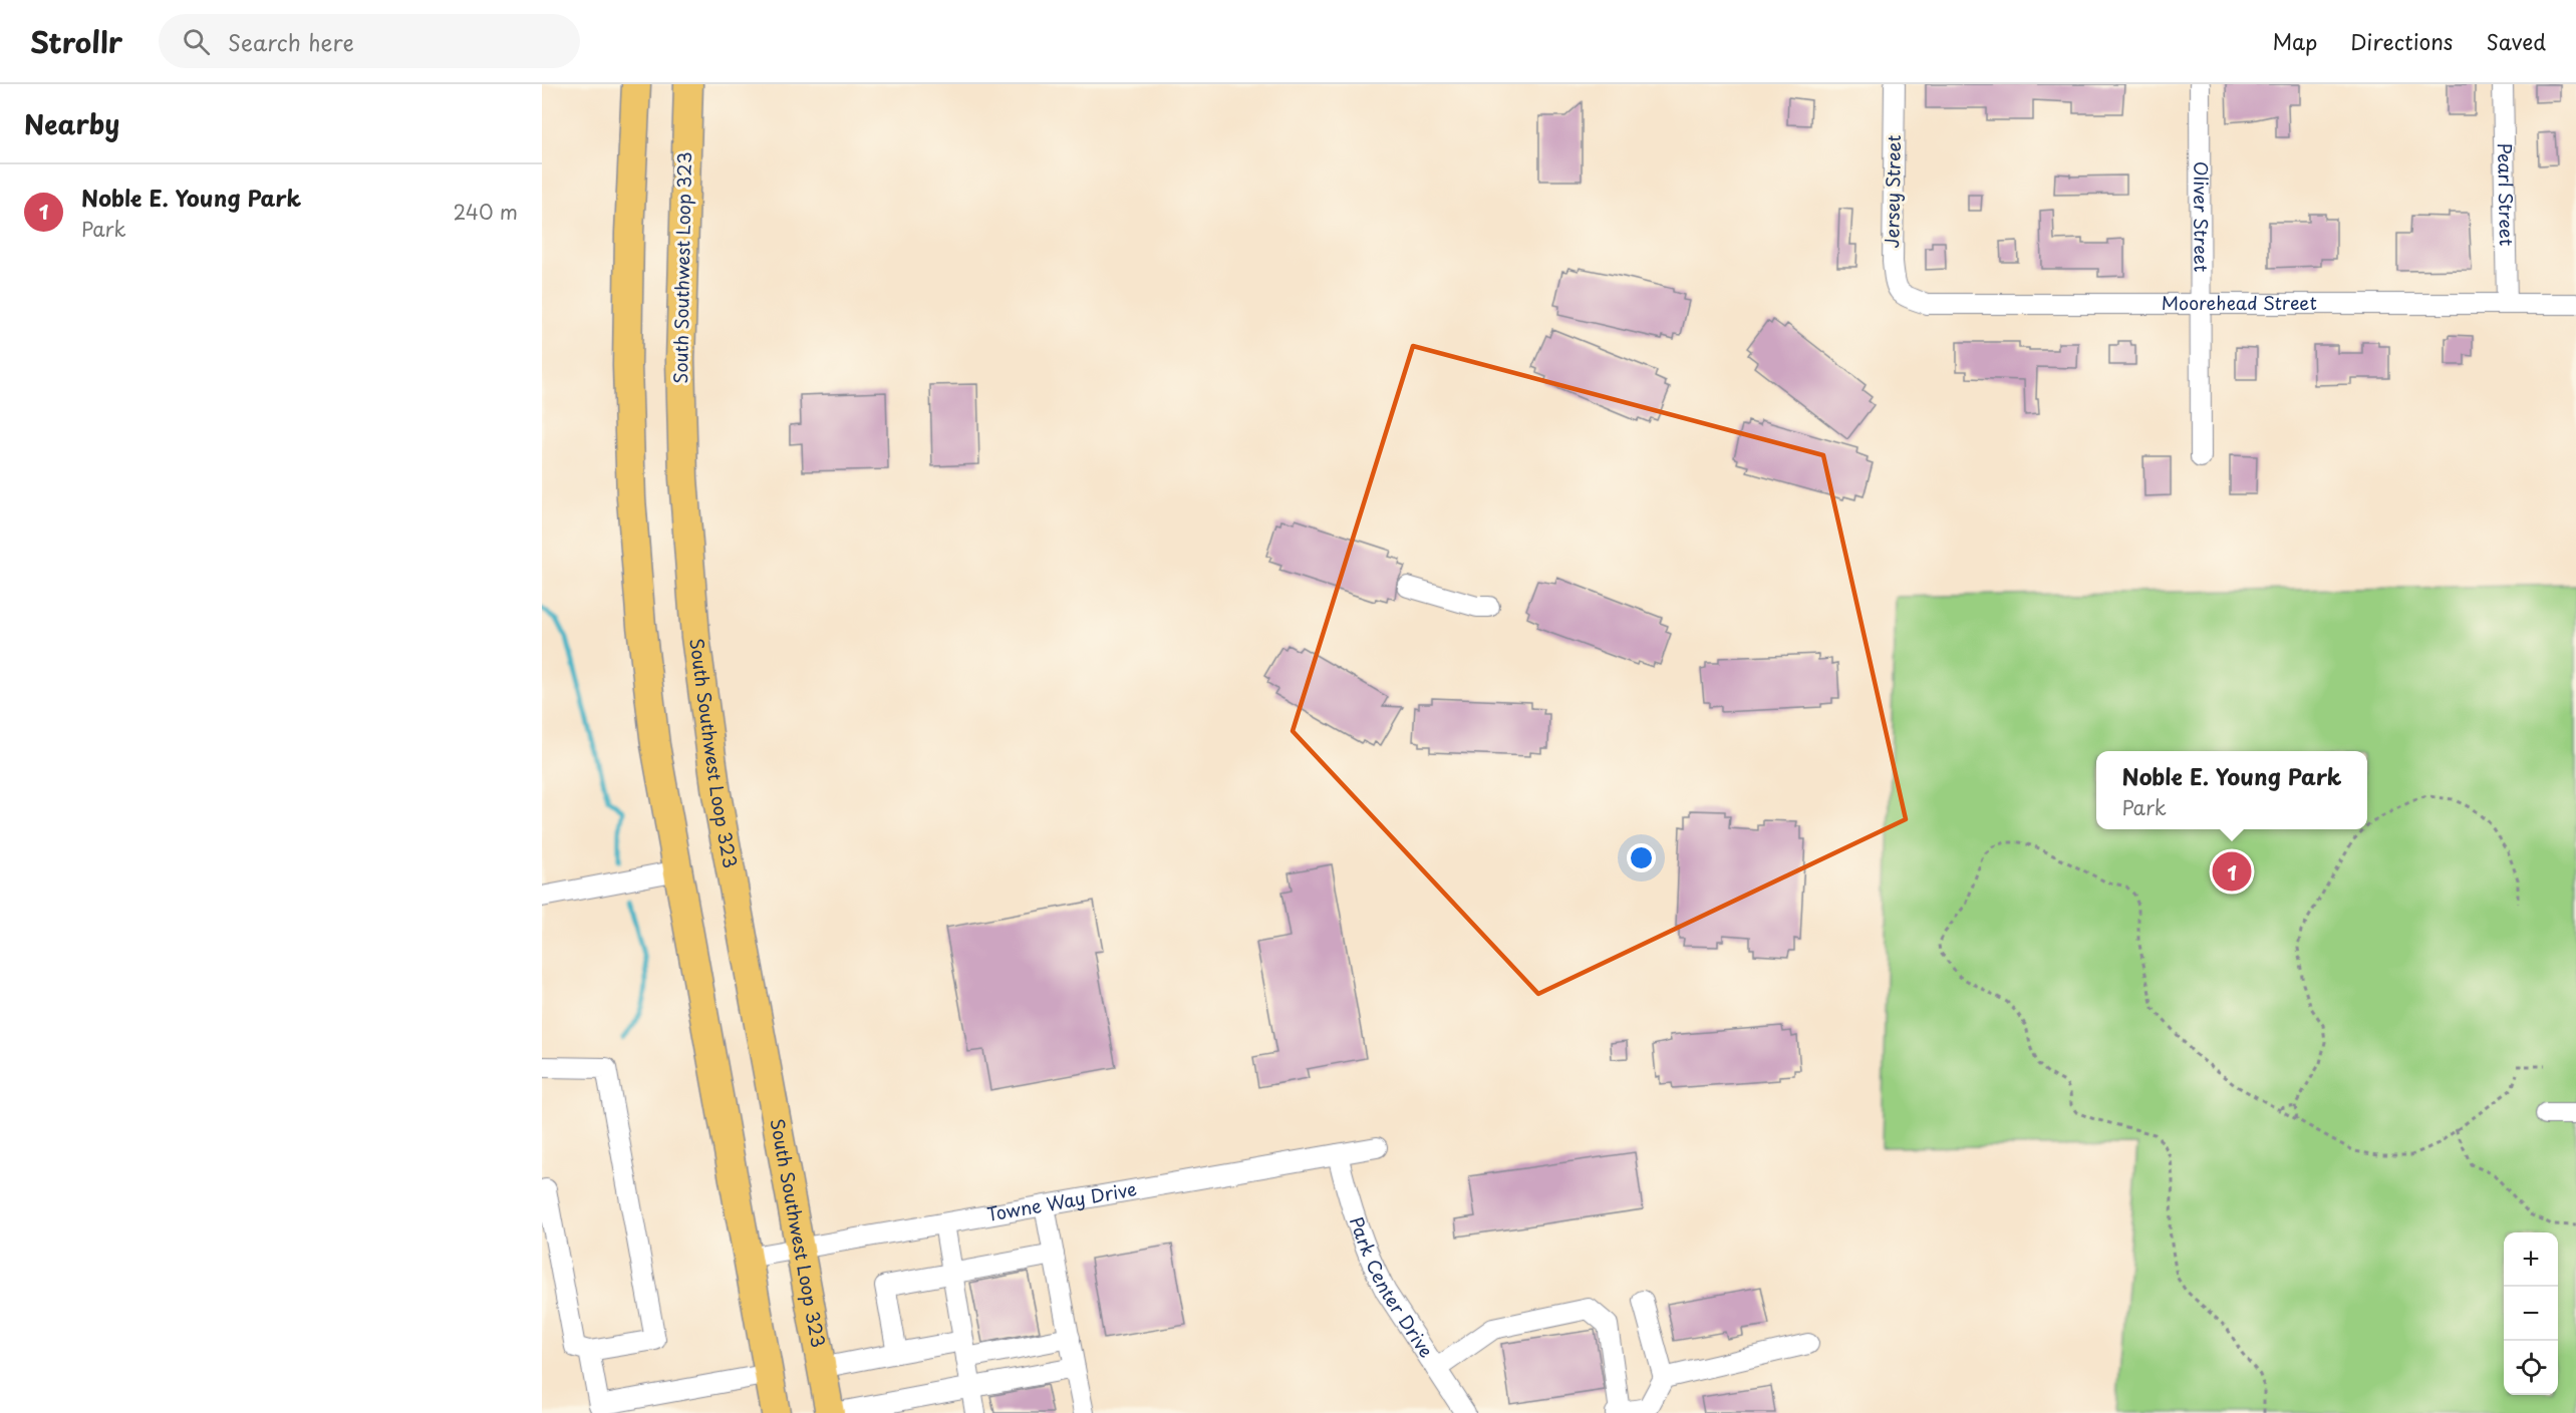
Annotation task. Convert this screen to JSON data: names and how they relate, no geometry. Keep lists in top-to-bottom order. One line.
{"streets":{"highway":["South Southwest Loop 323"],"street":["Jersey Street","Pearl Street","Oliver Street","Moorehead Street","Towne Way Drive","Park Center Drive"]},"crossings":[["Jersey Street","Moorehead Street"],["Pearl Street","Moorehead Street"],["Oliver Street","Moorehead Street"],["South Southwest Loop 323","Towne Way Drive"],["Towne Way Drive","Park Center Drive"]],"page":{"header":"Strollr","search":"Search here","nav":["Map","Directions","Saved"],"heading":"Nearby","list":[{"mark":"1","name":"Noble E. Young Park","note":"Park","value":"240 m"}],"popup":["Noble E. Young Park","Park"],"pins":"1","map_buttons":["+","−"]}}
